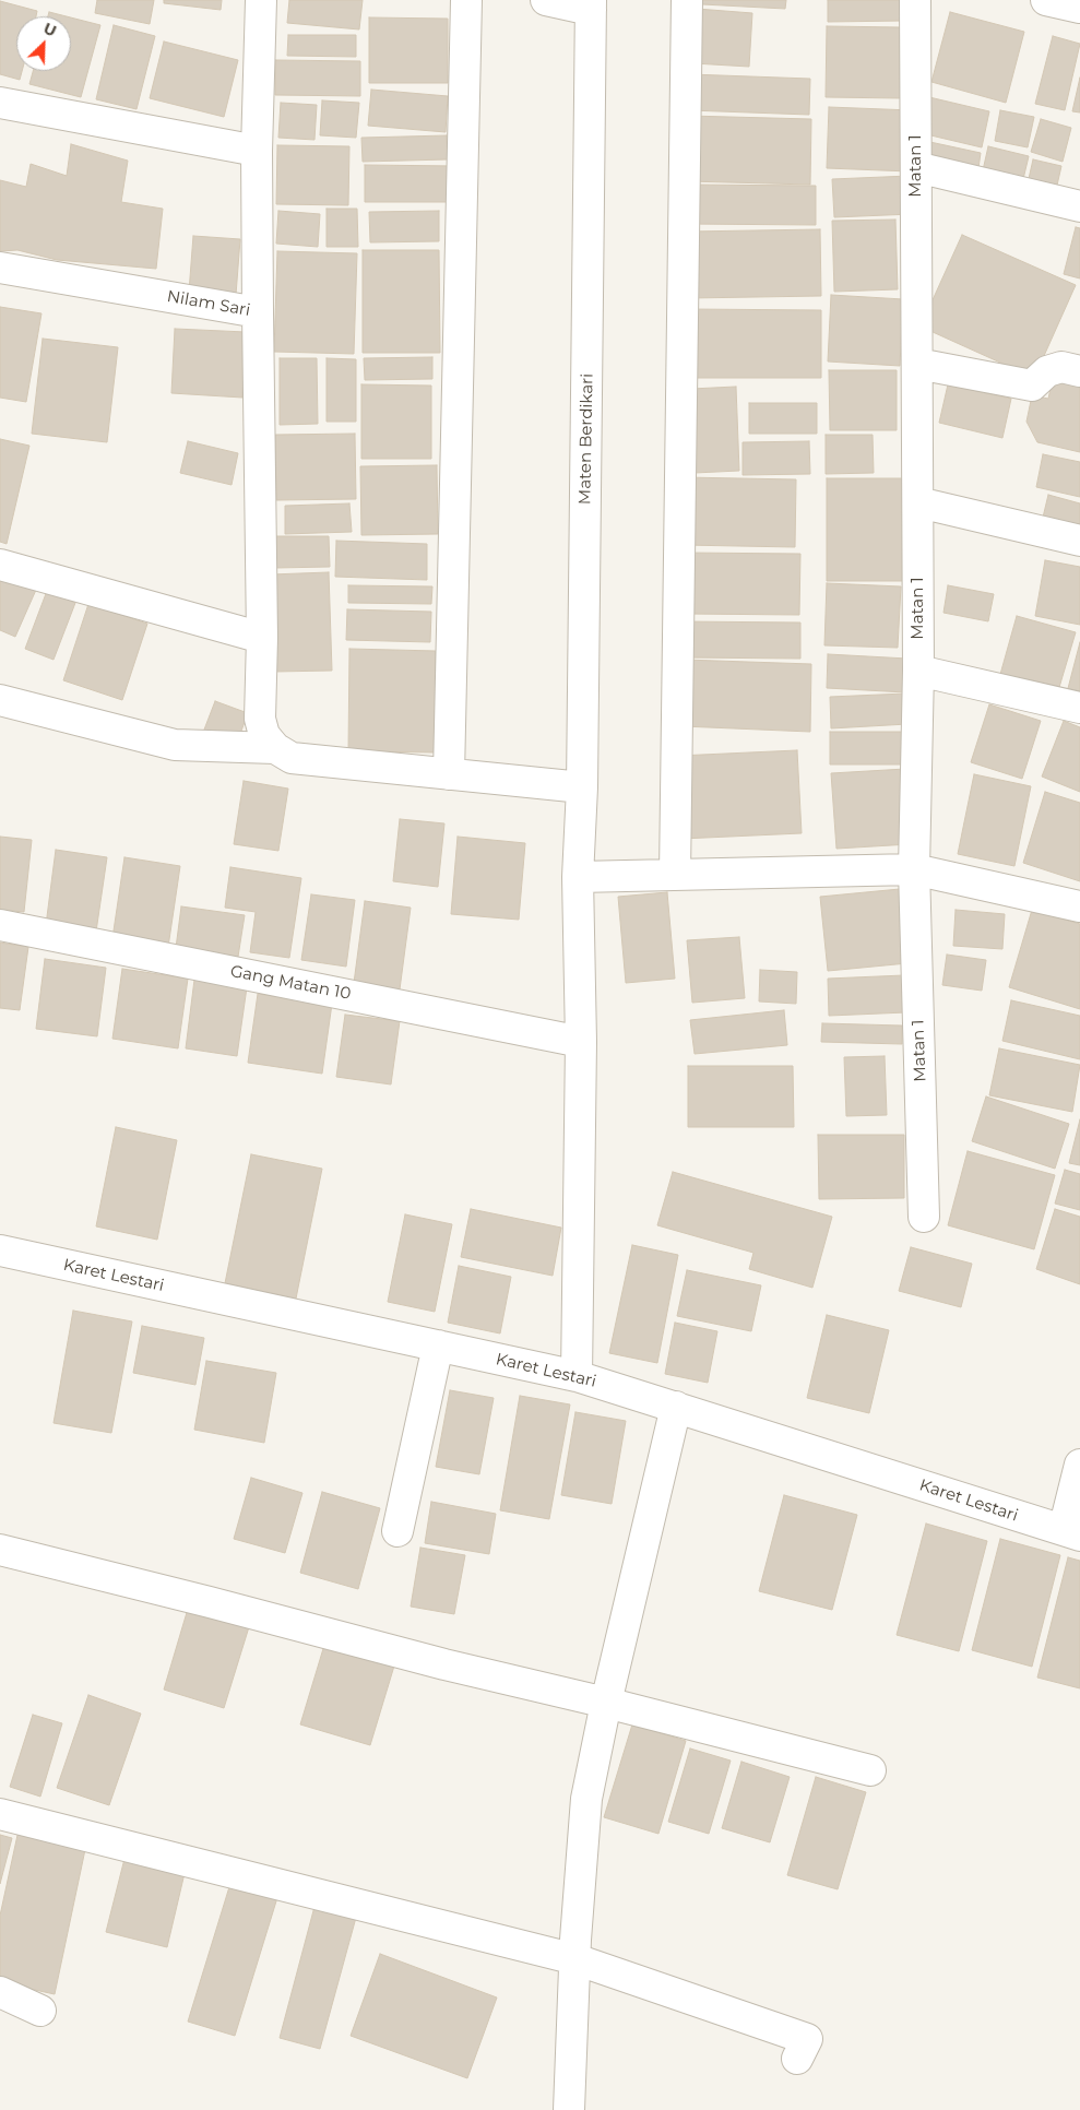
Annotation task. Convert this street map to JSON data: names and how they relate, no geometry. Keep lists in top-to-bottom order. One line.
{"streets":{"street":["Matan 1","Nilam Sari","Maten Berdikari","Gang Matan 10","Karet Lestari"]},"crossings":[["Maten Berdikari","Gang Matan 10"],["Maten Berdikari","Karet Lestari"]],"north":"top right"}
